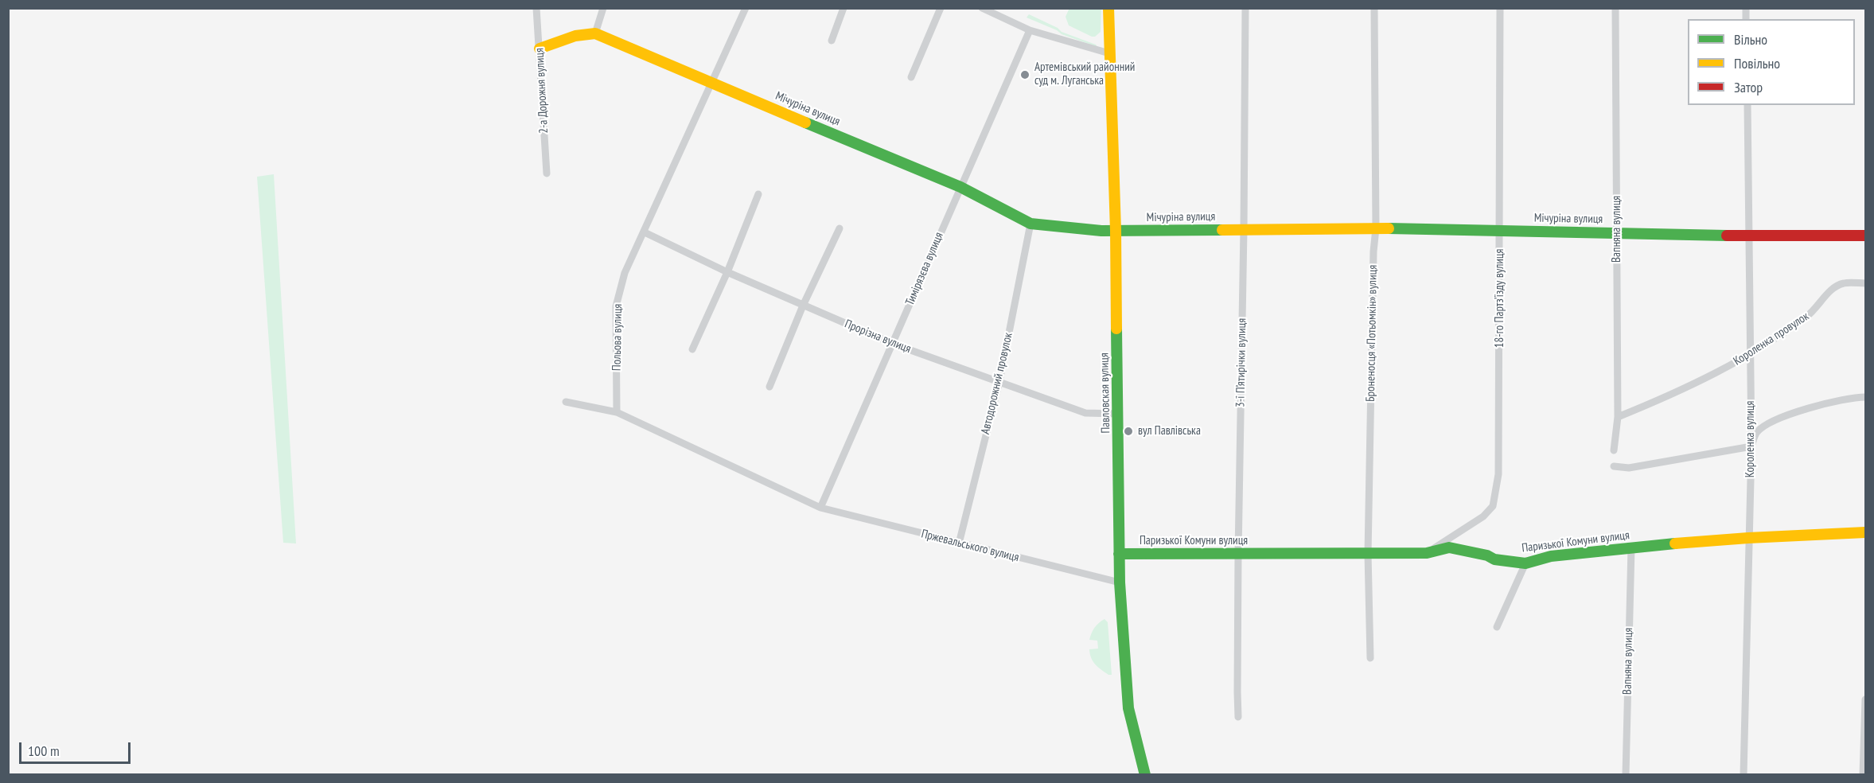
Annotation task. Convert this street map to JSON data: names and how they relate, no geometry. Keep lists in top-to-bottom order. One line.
{"streets":{"street":["2-а Дорожня вулиця","Мічуріна вулиця","Вапняна вулиця","Тимірязєва вулиця","18-го Партз’їзду вулиця","Броненосця «Потьомкін» вулиця","Прорізна вулиця","Польова вулиця","Короленка провулок","3-ї П’ятирічки вулиця","Автодорожний провулок","Павловская вулиця","Короленка вулиця","Паризької Комуни вулиця","Пржевальського вулиця"]},"crossings":[["Мічуріна вулиця","Вапняна вулиця"],["Мічуріна вулиця","Тимірязєва вулиця"],["Мічуріна вулиця","18-го Партз’їзду вулиця"],["Мічуріна вулиця","Броненосця «Потьомкін» вулиця"],["Мічуріна вулиця","Польова вулиця"],["Мічуріна вулиця","3-ї П’ятирічки вулиця"],["Мічуріна вулиця","Автодорожний провулок"],["Мічуріна вулиця","Павловская вулиця"],["Мічуріна вулиця","Короленка вулиця"],["Вапняна вулиця","Короленка провулок"],["Вапняна вулиця","Паризької Комуни вулиця"],["Тимірязєва вулиця","Прорізна вулиця"],["Тимірязєва вулиця","Пржевальського вулиця"],["18-го Партз’їзду вулиця","Паризької Комуни вулиця"],["Броненосця «Потьомкін» вулиця","Паризької Комуни вулиця"],["Прорізна вулиця","Польова вулиця"],["Прорізна вулиця","Автодорожний провулок"],["Прорізна вулиця","Павловская вулиця"],["Короленка провулок","Короленка вулиця"],["3-ї П’ятирічки вулиця","Паризької Комуни вулиця"],["Автодорожний провулок","Пржевальського вулиця"],["Павловская вулиця","Паризької Комуни вулиця"],["Павловская вулиця","Пржевальського вулиця"],["Короленка вулиця","Паризької Комуни вулиця"]],"places":["Артемівський районний суд м. Луганська","вул Павлівська"],"legend":["Вільно","Повільно","Затор"],"scale_bar":"100 m"}
